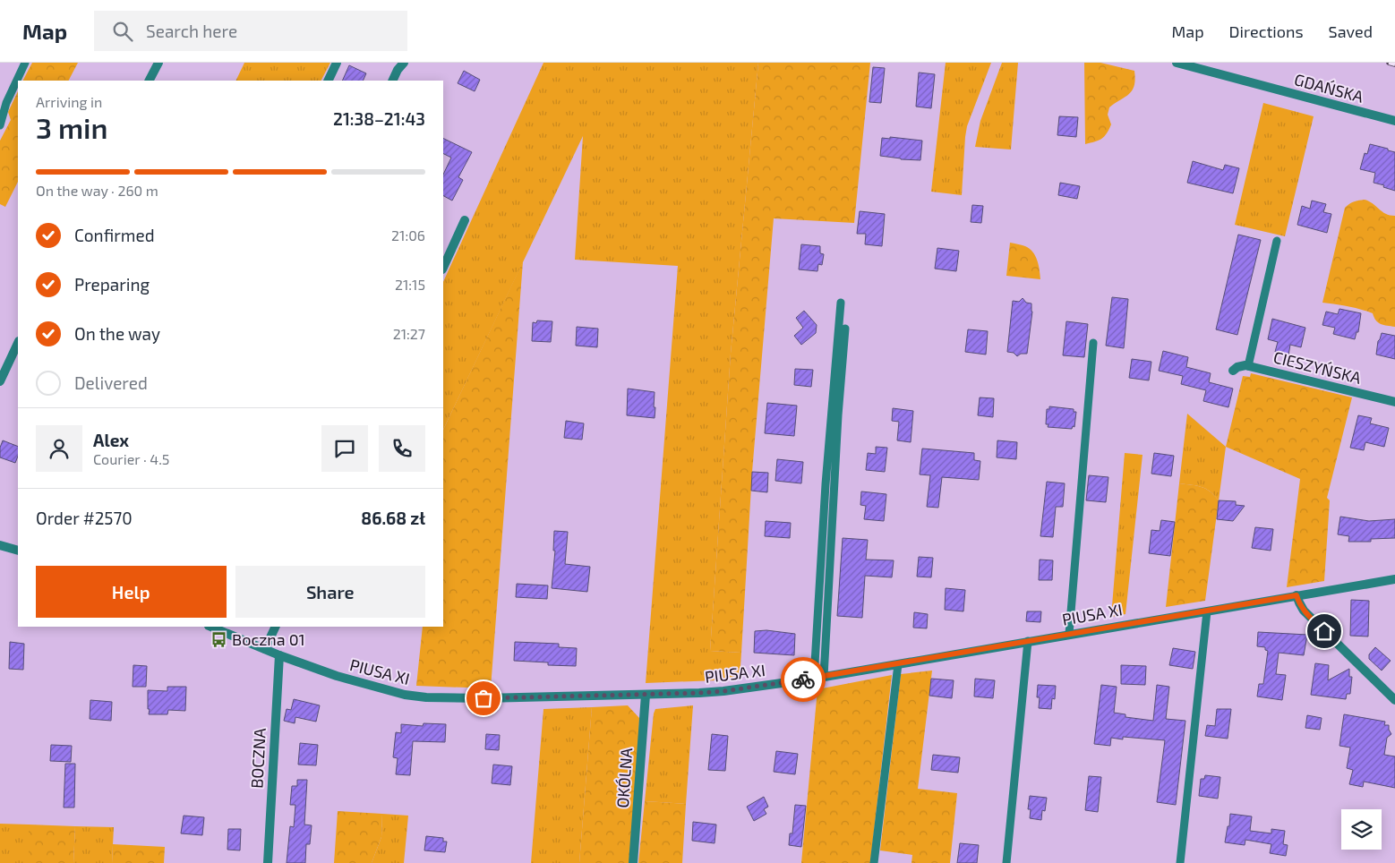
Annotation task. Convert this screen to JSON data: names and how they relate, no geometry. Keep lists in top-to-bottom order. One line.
{"streets":{"street":["GDAŃSKA","CIESZYŃSKA","PIUSA XI","BOCZNA","OKÓLNA"]},"crossings":[["PIUSA XI","BOCZNA"],["PIUSA XI","OKÓLNA"]],"places":{"bus stop":["Boczna 01"]},"page":{"header":"Map","search":"Search here","nav":["Map","Directions","Saved"],"heading":["3 min","Arriving in","21:38–21:43"],"panel":["Alex","Courier · 4.5","Order #2570","86.68 zł"],"bar":"On the way · 260 m","list":[["Confirmed","21:06"],["Preparing","21:15"],["On the way","21:27"],"Delivered"],"buttons":["Help","Share"]}}
